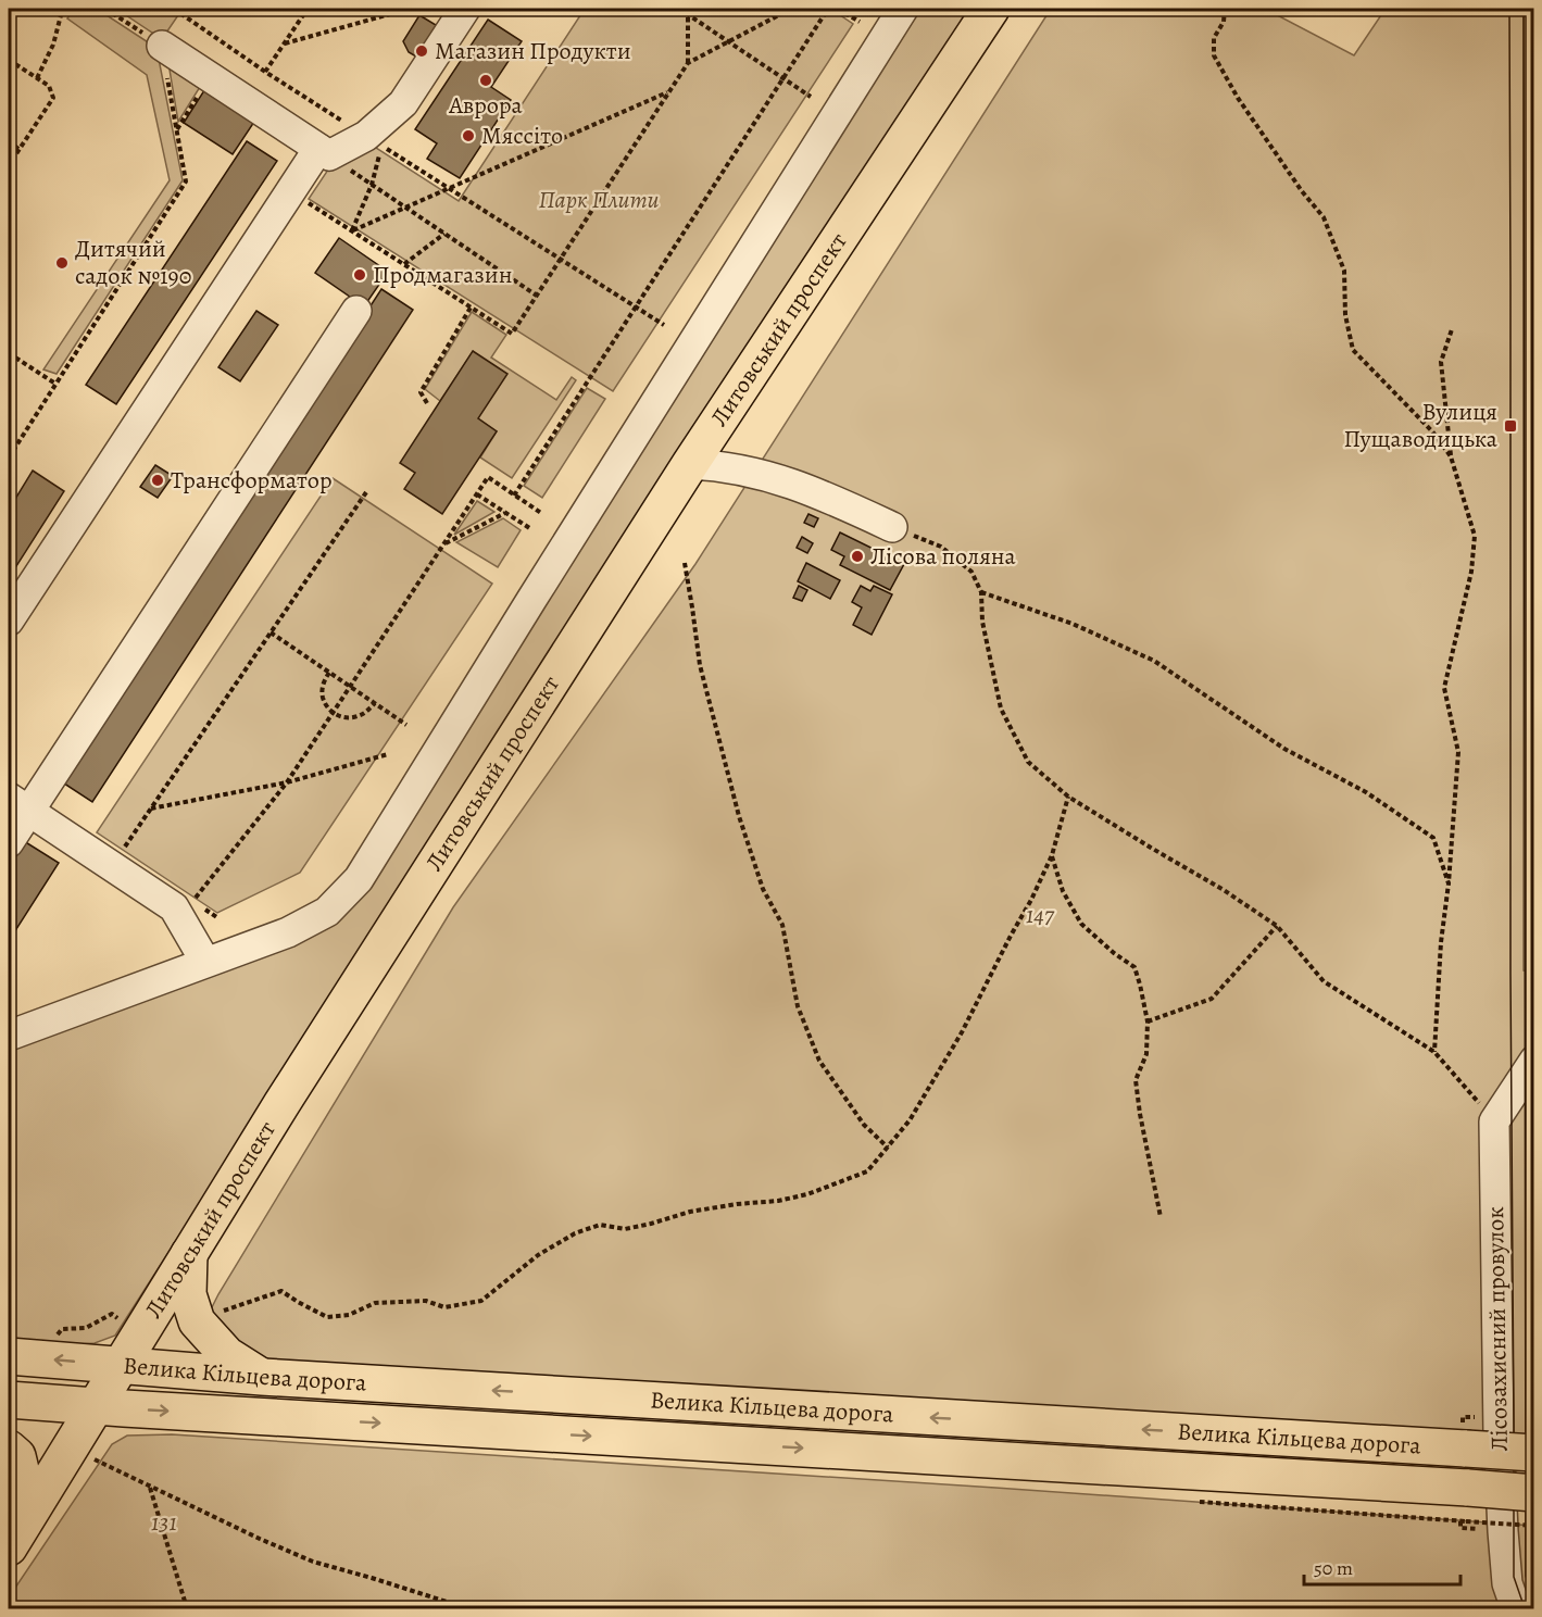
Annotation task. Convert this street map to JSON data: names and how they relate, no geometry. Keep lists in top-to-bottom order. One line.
{"streets":{"main road":["Литовський проспект","Велика Кільцева дорога"],"street":["Лісозахисний провулок"]},"crossings":[["Литовський проспект","Велика Кільцева дорога"]],"parks":["Парк Плити","147","131"],"places":{"other":["Магазин Продукти","Аврора","Мяссіто","Дитячий садок №190","Продмагазин","Трансформатор","Лісова поляна"],"transit":["Вулиця Пущаводицька"]},"scale_bar":"50 m"}
